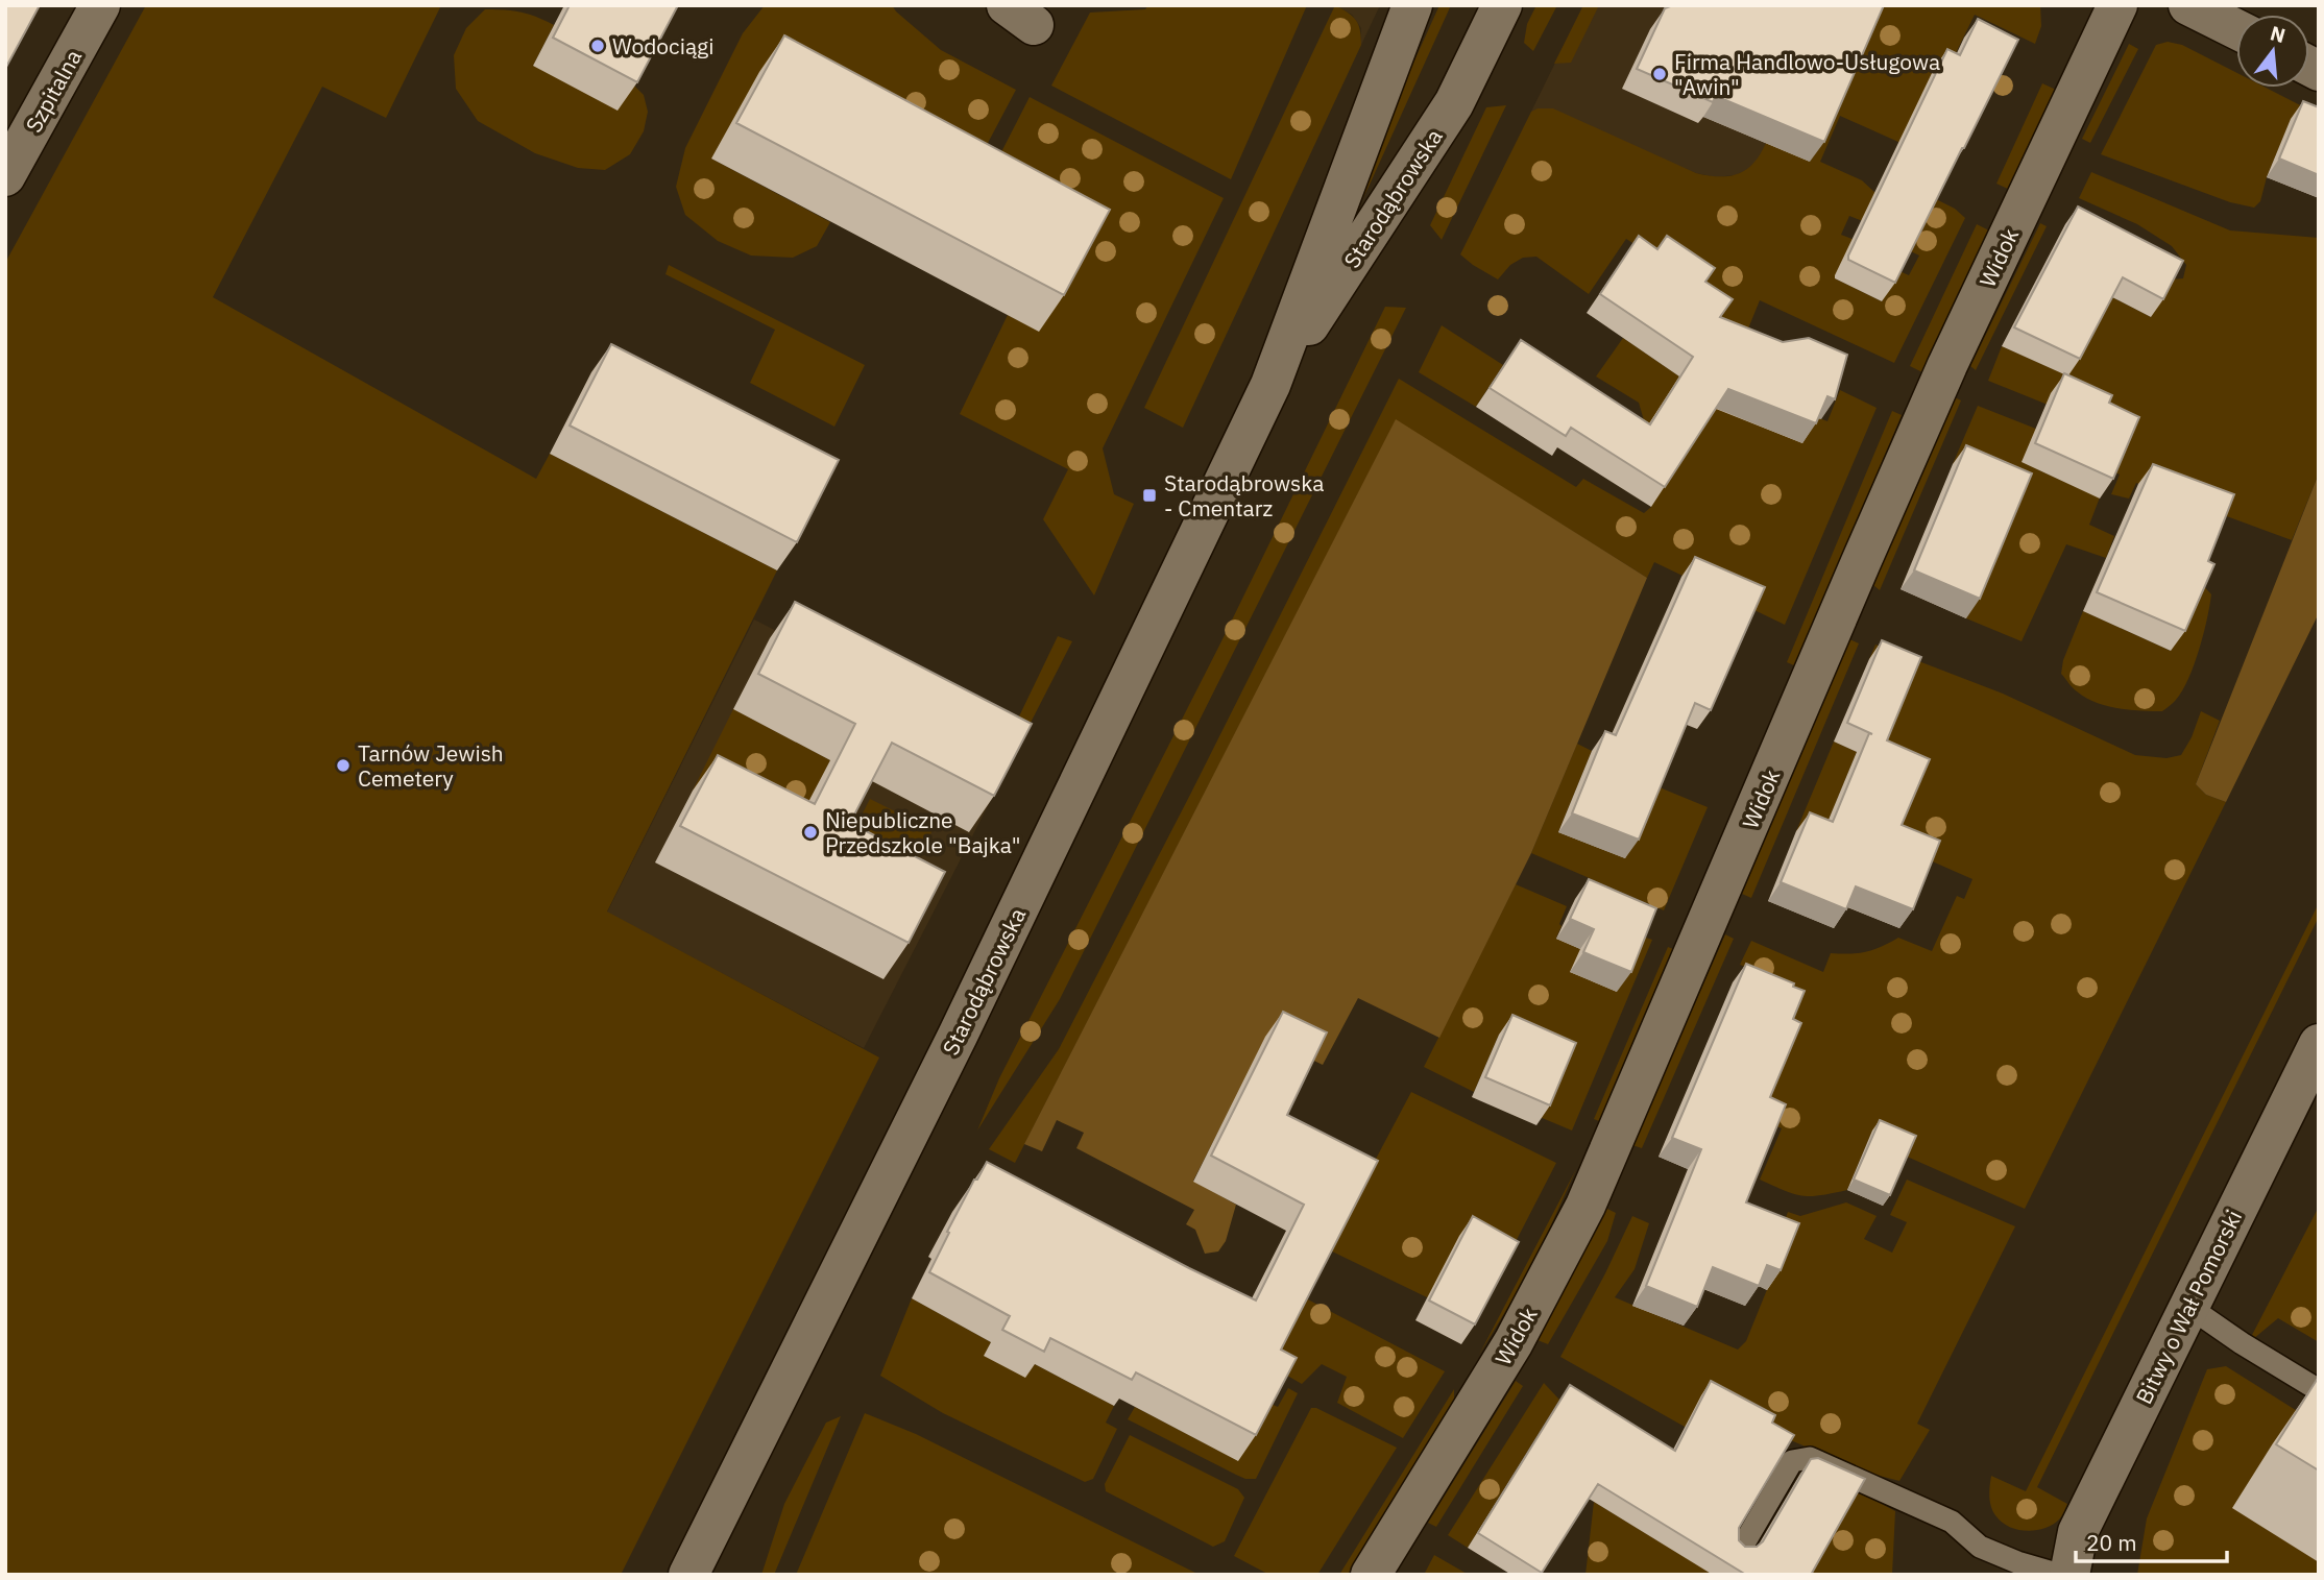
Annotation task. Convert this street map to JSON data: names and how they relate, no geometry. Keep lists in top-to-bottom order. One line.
{"streets":{"street":["Szpitalna","Starodąbrowska","Widok","Bitwy o Wał Pomorski"]},"places":{"other":["Wodociągi","Firma Handlowo-Usługowa \"Awin\"","Tarnów Jewish Cemetery","Niepubliczne Przedszkole \"Bajka\""],"transit":["Starodąbrowska - Cmentarz"]},"scale_bar":"20 m","north":"top"}
